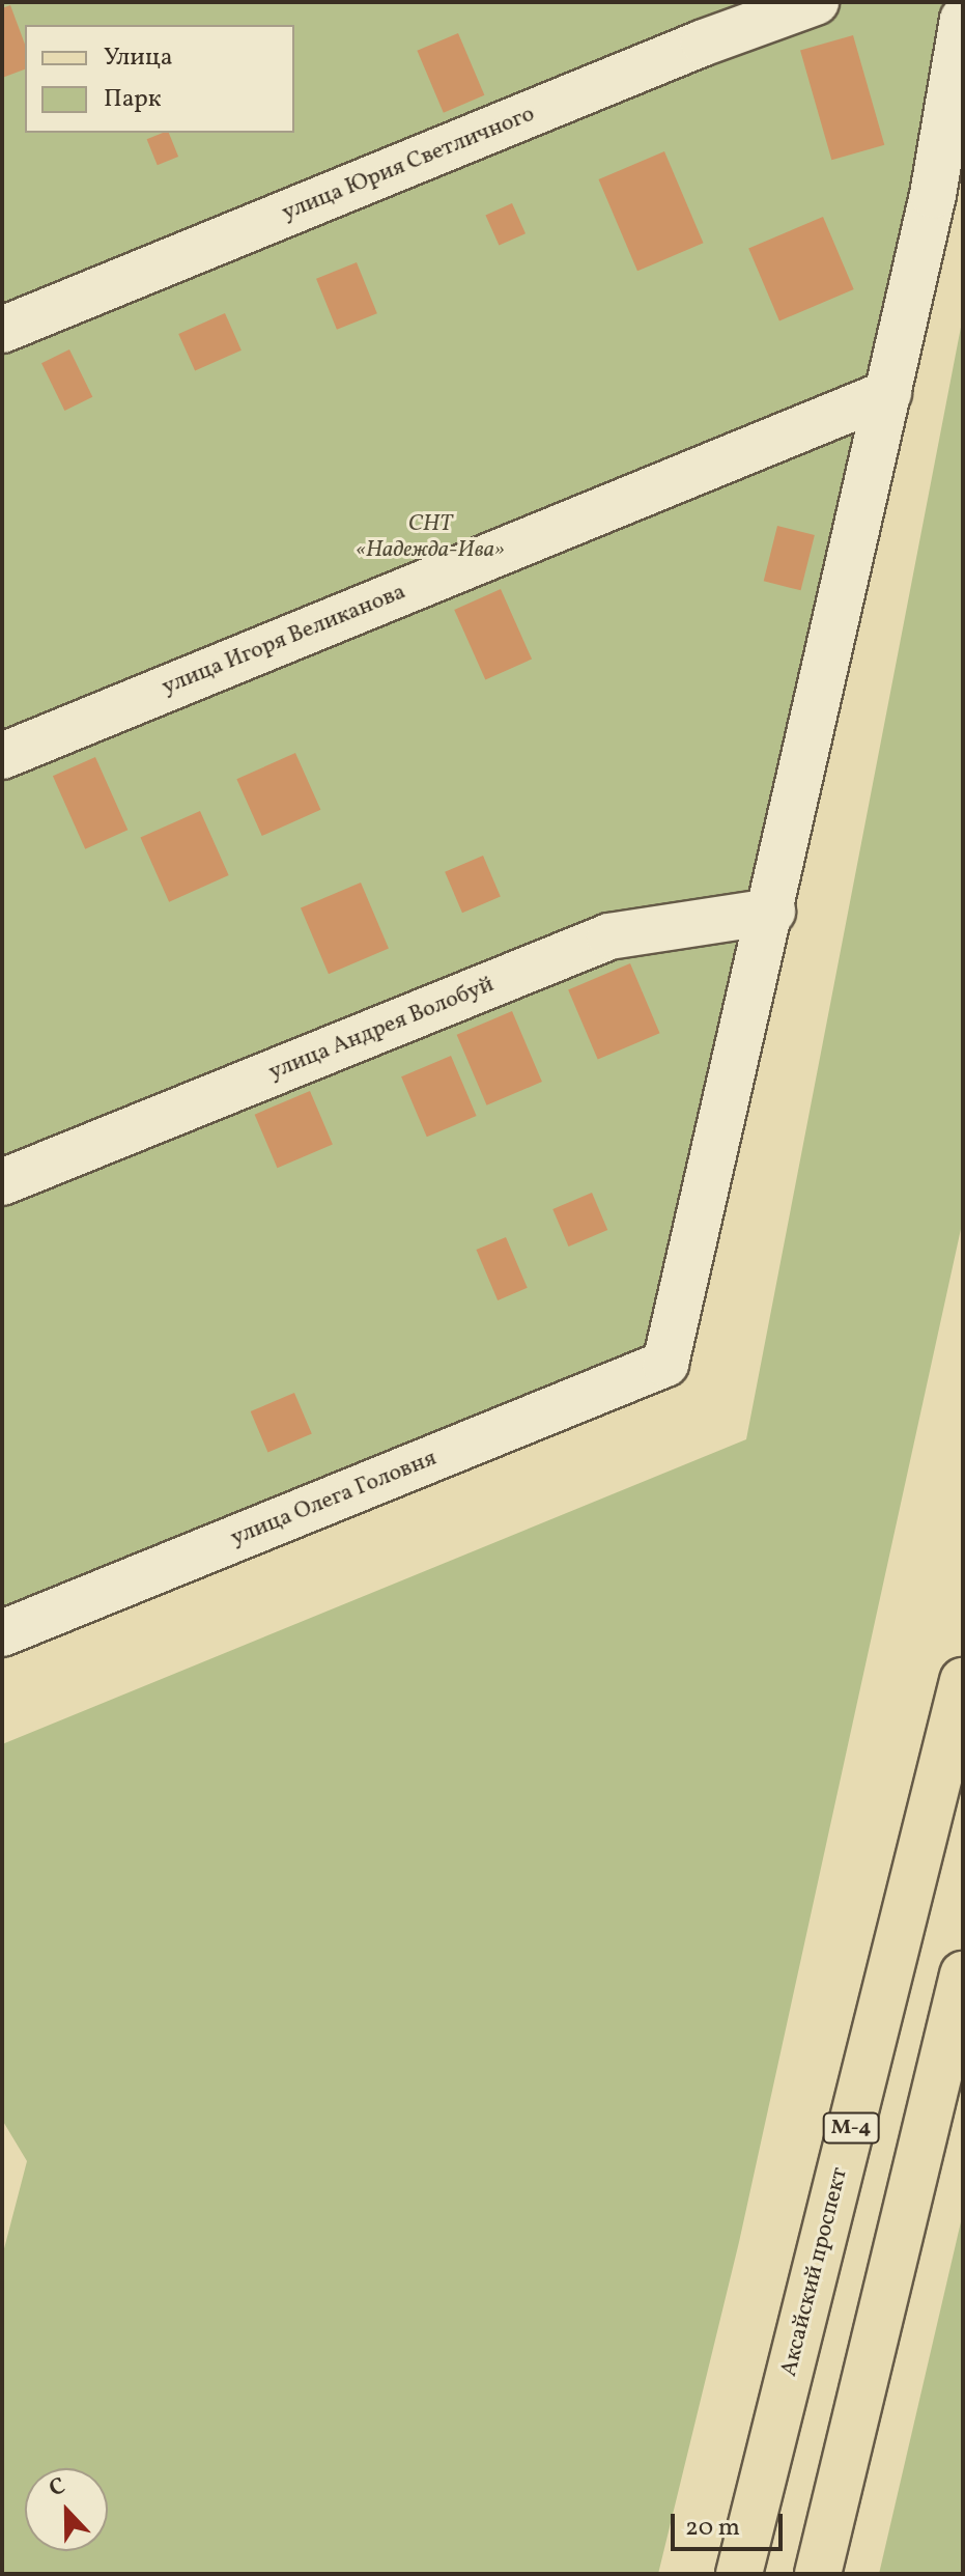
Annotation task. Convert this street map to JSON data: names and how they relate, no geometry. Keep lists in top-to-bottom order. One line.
{"streets":{"main road":["М-4","Аксайский проспект"],"street":["улица Юрия Светличного","улица Игоря Великанова","улица Андрея Волобуй","улица Олега Головня"]},"crossings":[["улица Андрея Волобуй","улица Олега Головня"]],"parks":["СНТ «Надежда-Ива»"],"legend":["Улица","Парк"],"scale_bar":"20 m","north":"top"}
